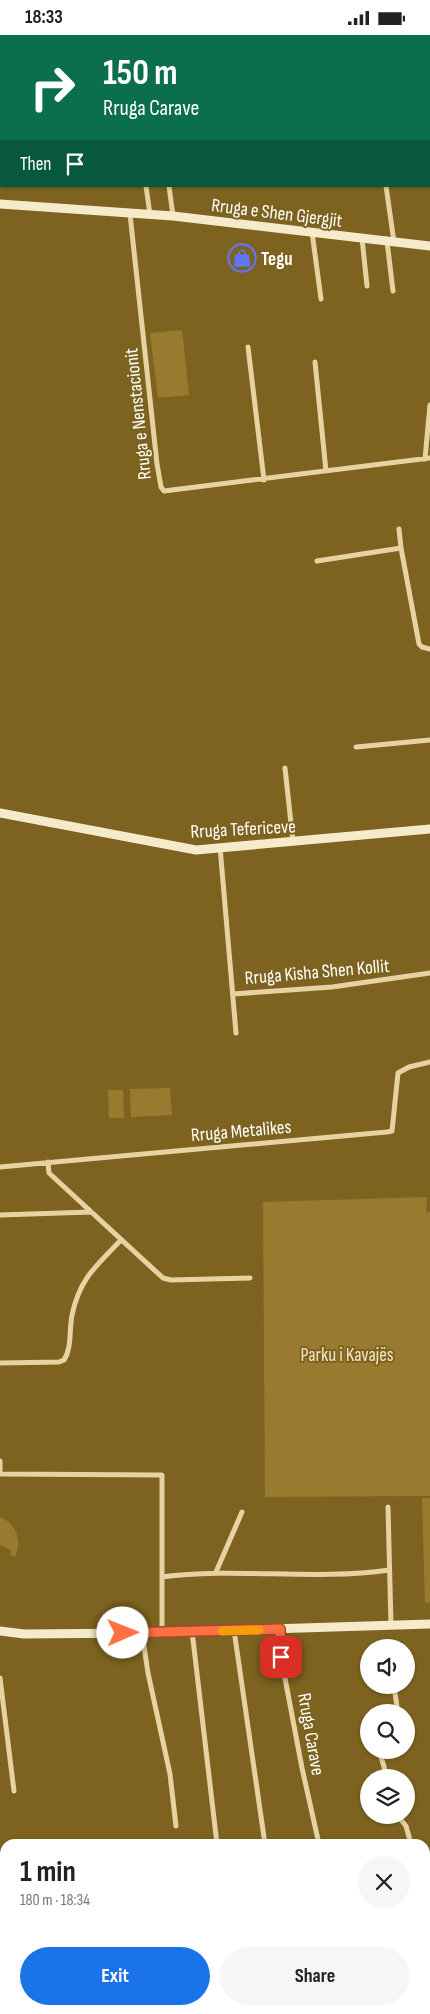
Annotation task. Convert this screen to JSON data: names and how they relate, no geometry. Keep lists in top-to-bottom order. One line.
{"streets":{"street":["Rruga e Shen Gjergjit","Rruga e Nenstacionit","Rruga Tefericeve","Rruga Kisha Shen Kollit","Rruga Metalikes","Rruga Carave"]},"crossings":[["Rruga e Shen Gjergjit","Rruga e Nenstacionit"],["Rruga Tefericeve","Rruga Kisha Shen Kollit"]],"parks":["Parku i Kavajës"],"places":{"shop":["Tegu"]},"page":{"status":"18:33","turn":["150 m","Rruga Carave"],"then":"Then","heading":["1 min","180 m · 18:34"],"buttons":["Exit","Share"]}}
